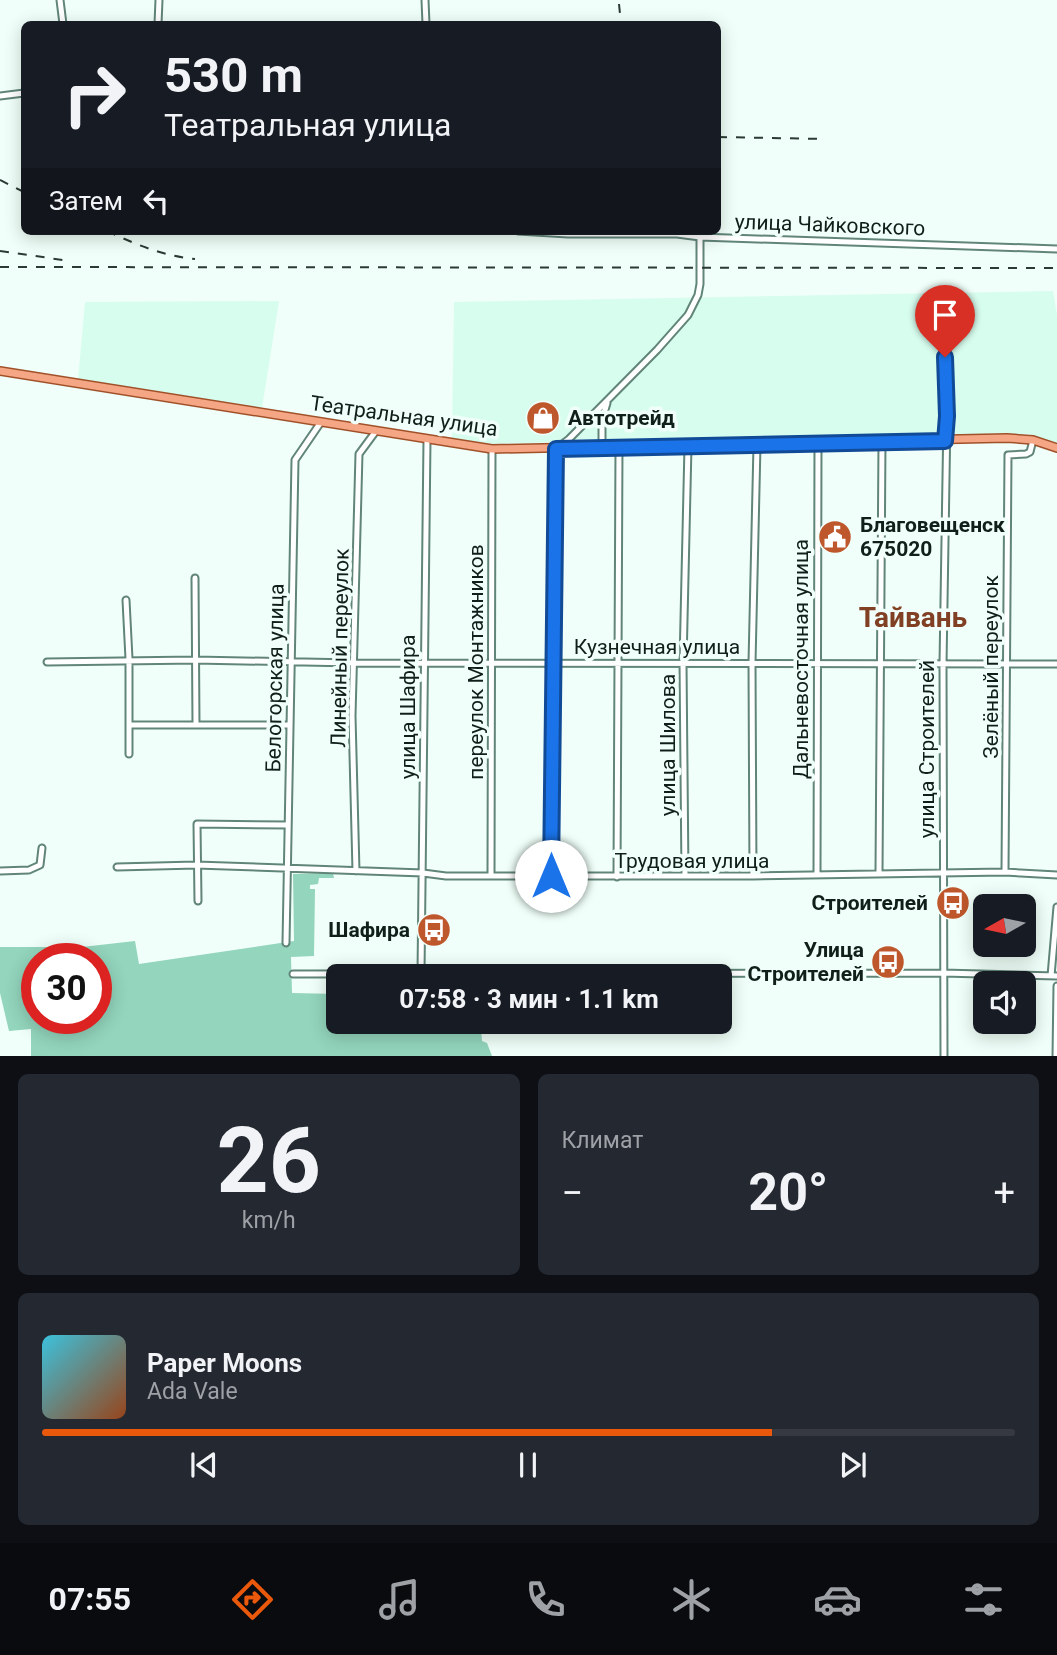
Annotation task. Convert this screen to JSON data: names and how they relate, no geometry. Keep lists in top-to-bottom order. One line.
{"streets":{"main road":["Театральная улица"],"street":["улица Чайковского","Кузнечная улица","Линейный переулок","Дальневосточная улица","переулок Монтажников","Зелёный переулок","Белогорская улица","улица Шафира","улица Шилова","улица Строителей","Трудовая улица"]},"crossings":[["Театральная улица","Линейный переулок"],["Театральная улица","Дальневосточная улица"],["Театральная улица","переулок Монтажников"],["Театральная улица","Зелёный переулок"],["Театральная улица","Белогорская улица"],["Театральная улица","улица Шафира"],["Театральная улица","улица Шилова"],["Театральная улица","улица Строителей"],["Кузнечная улица","Линейный переулок"],["Кузнечная улица","Дальневосточная улица"],["Кузнечная улица","переулок Монтажников"],["Кузнечная улица","Зелёный переулок"],["Кузнечная улица","Белогорская улица"],["Кузнечная улица","улица Шафира"],["Кузнечная улица","улица Шилова"],["Кузнечная улица","улица Строителей"],["Линейный переулок","Трудовая улица"],["Дальневосточная улица","Трудовая улица"],["переулок Монтажников","Трудовая улица"],["Зелёный переулок","Трудовая улица"],["Белогорская улица","Трудовая улица"],["улица Шафира","Трудовая улица"],["улица Шилова","Трудовая улица"],["улица Строителей","Трудовая улица"]],"districts":["Тайвань"],"places":{"shop":["Автотрейд"],"public building":["Благовещенск 675020"],"bus stop":["Строителей","Шафира","Улица Строителей"]},"north":"left","page":{"turn":["530 m","Театральная улица"],"then":"Затем","limit":"30","trip":"07:58 · 3 мин · 1.1 km","tile":[["26","km/h"],"Климат"],"heat":["−","20°","+"],"song":["Paper Moons","Ada Vale"],"tabs":"07:55"}}
